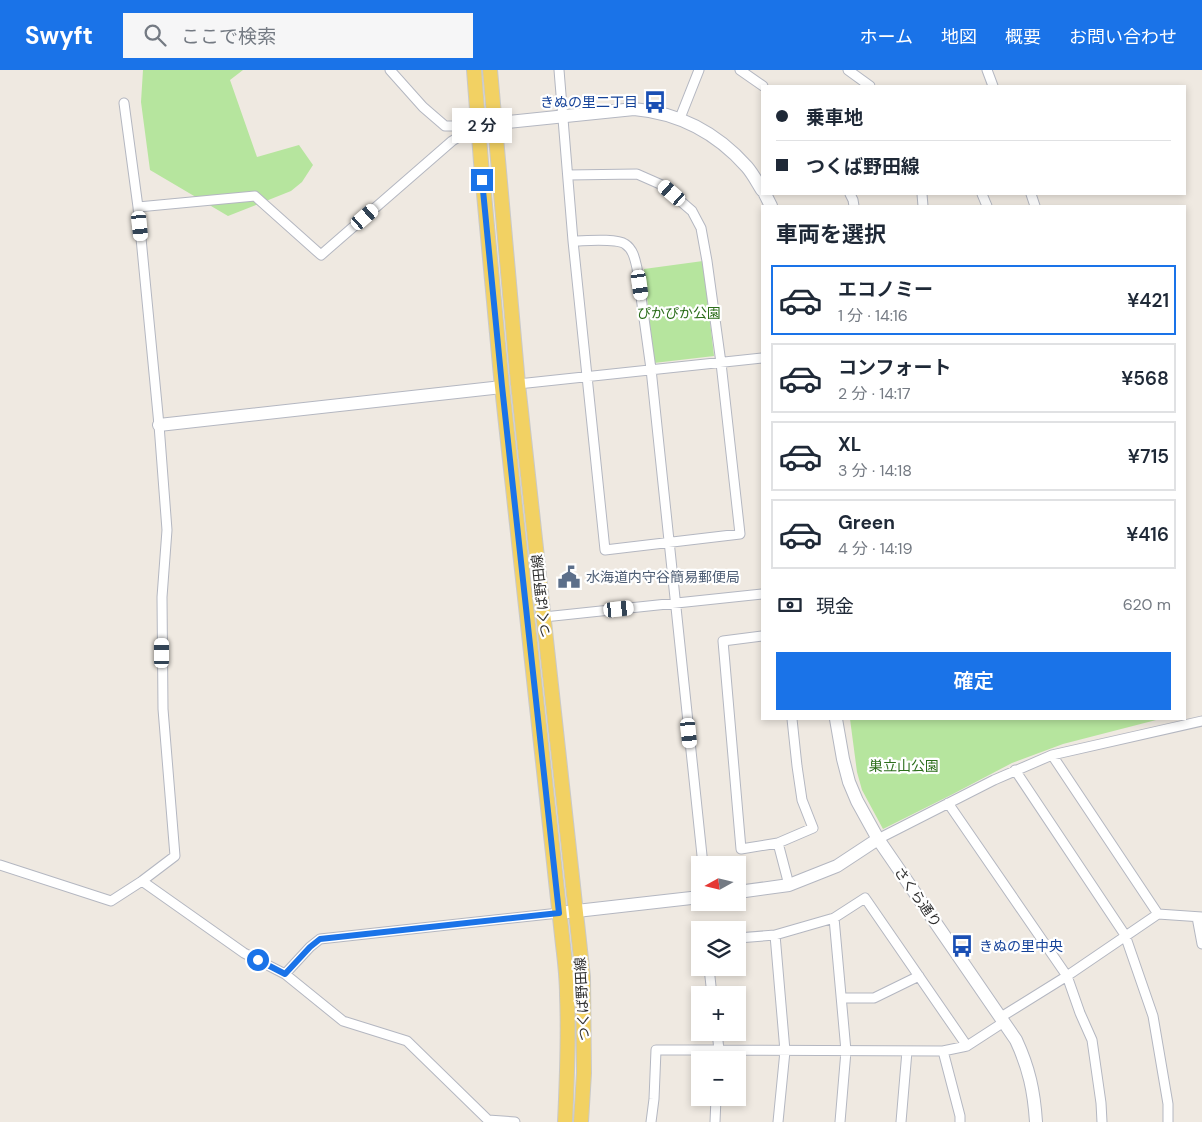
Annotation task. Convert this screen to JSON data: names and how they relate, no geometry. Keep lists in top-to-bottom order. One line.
{"streets":{"main road":["つくば野田線"],"street":["さくら通り"]},"parks":["ぴかぴか公園","巣立山公園"],"places":{"bus stop":["きぬの里二丁目","きぬの里中央"],"public building":["水海道内守谷簡易郵便局"]},"north":"left","page":{"header":"Swyft","search":"ここで検索","nav":["ホーム","地図","概要","お問い合わせ"],"banner":["乗車地","つくば野田線"],"bubble":"2 分","heading":"車両を選択","list":[{"name":"エコノミー","note":"1 分 · 14:16","value":"¥421"},{"name":"コンフォート","note":"2 分 · 14:17","value":"¥568"},{"name":"XL","note":"3 分 · 14:18","value":"¥715"},{"name":"Green","note":"4 分 · 14:19","value":"¥416"}],"pay":["現金","620 m"],"buttons":"確定","map_buttons":["+","−"]}}
